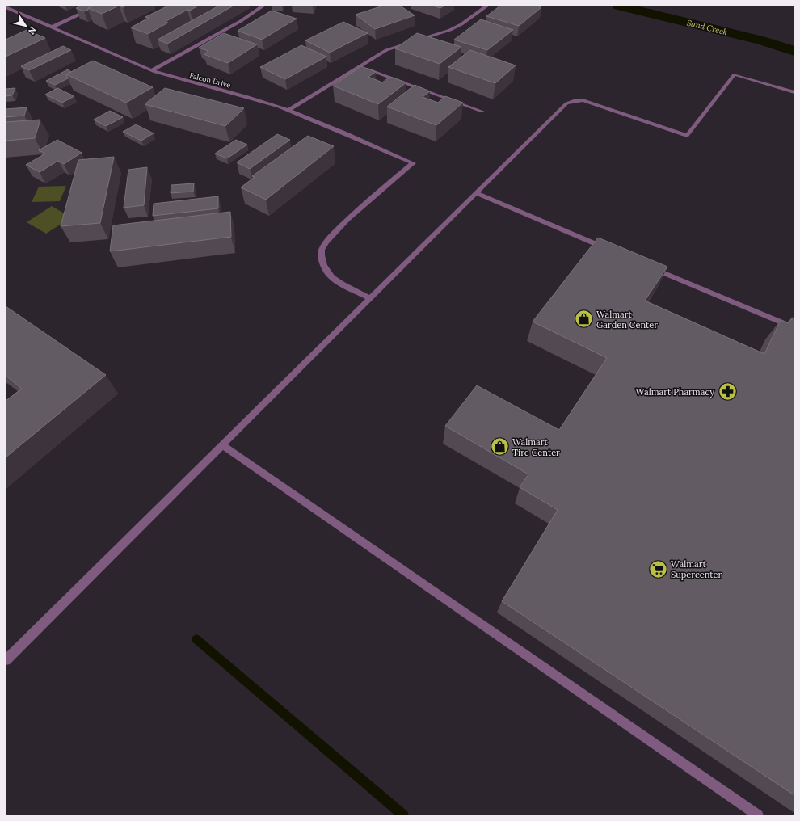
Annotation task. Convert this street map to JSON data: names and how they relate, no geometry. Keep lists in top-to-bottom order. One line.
{"streets":{"street":["Falcon Drive"]},"water":["Sand Creek"],"places":{"shop":["Walmart Garden Center","Walmart Tire Center"],"pharmacy":["Walmart Pharmacy"],"supermarket":["Walmart Supercenter"]},"north":"bottom right"}
